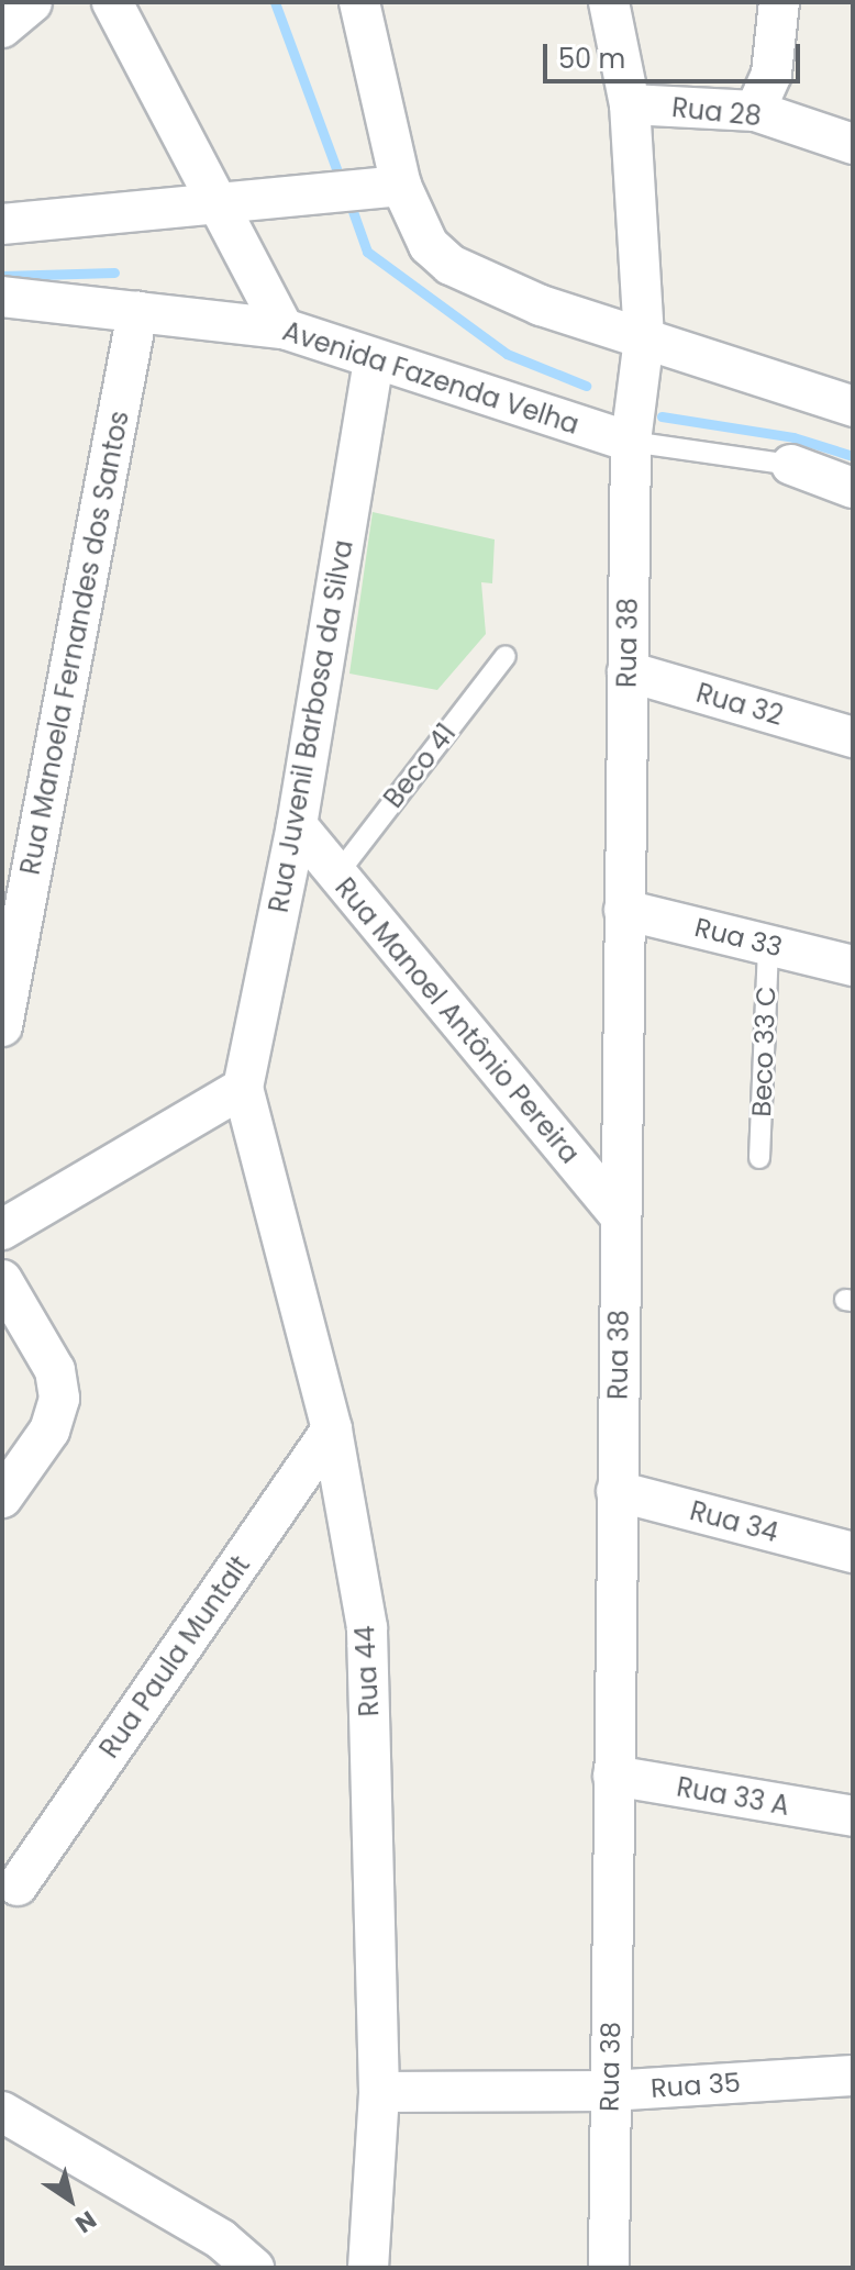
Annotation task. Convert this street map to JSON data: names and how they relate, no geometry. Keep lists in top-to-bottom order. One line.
{"streets":{"street":["Rua 28","Avenida Fazenda Velha","Rua Manoela Fernandes dos Santos","Rua 38","Rua 32","Rua Juvenil Barbosa da Silva","Rua 33","Rua Manoel Antônio Pereira","Rua 34","Rua Paula Muntalt","Rua 44","Rua 33 A","Rua 35"],"lane":["Beco 41","Beco 33 C"]},"crossings":[["Rua 28","Rua 38"],["Avenida Fazenda Velha","Rua Manoela Fernandes dos Santos"],["Avenida Fazenda Velha","Rua 38"],["Avenida Fazenda Velha","Rua Juvenil Barbosa da Silva"],["Rua 38","Rua 32"],["Rua 38","Rua 33"],["Rua 38","Rua Manoel Antônio Pereira"],["Rua 38","Rua 34"],["Rua 38","Rua 33 A"],["Rua 38","Rua 35"],["Rua Juvenil Barbosa da Silva","Rua Manoel Antônio Pereira"],["Rua Juvenil Barbosa da Silva","Rua 44"],["Beco 41","Rua Manoel Antônio Pereira"],["Rua 33","Beco 33 C"],["Rua Paula Muntalt","Rua 44"],["Rua 44","Rua 35"]],"scale_bar":"50 m","north":"bottom right"}
